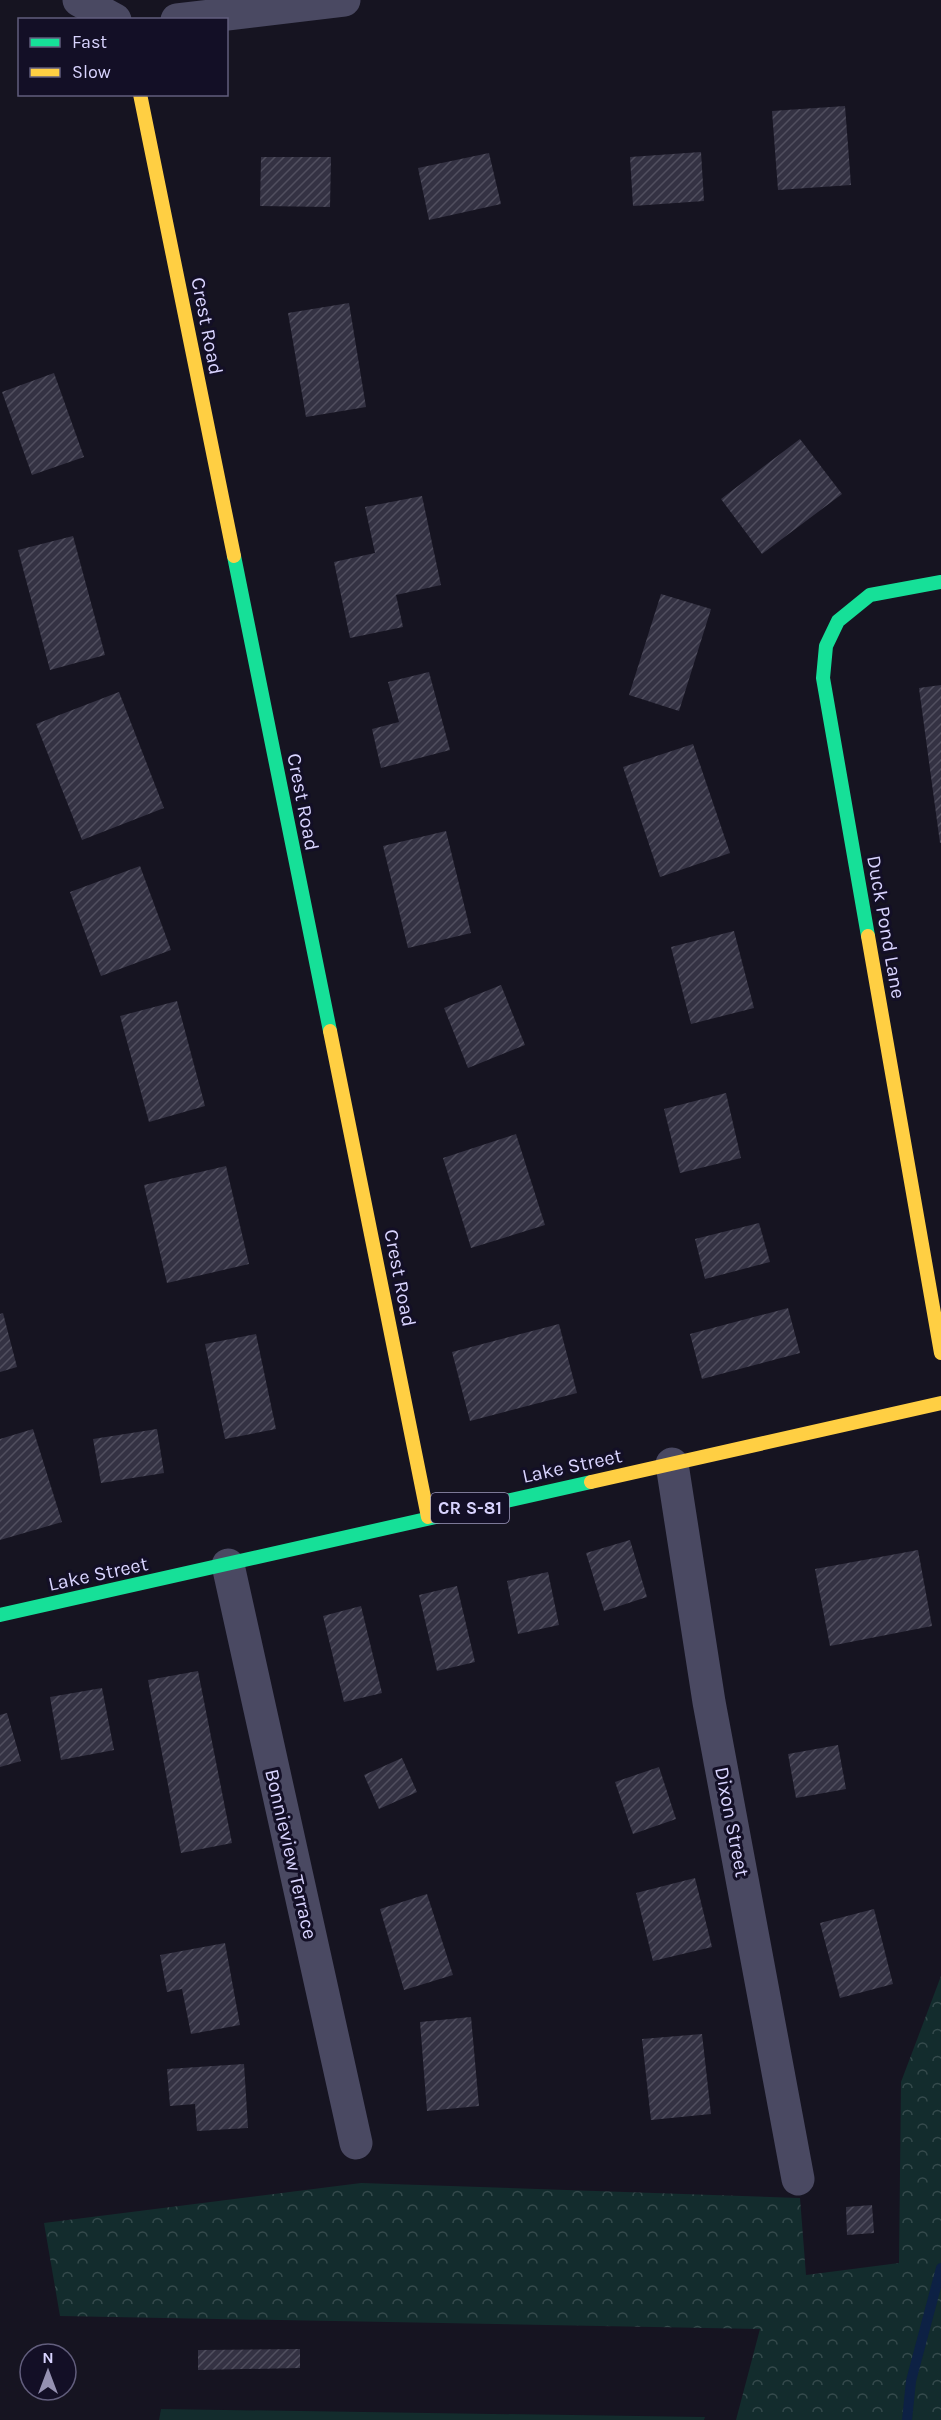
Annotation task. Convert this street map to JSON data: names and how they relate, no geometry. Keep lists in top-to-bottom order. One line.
{"streets":{"street":["Crest Road","Duck Pond Lane","Lake Street","CR S-81","Dixon Street","Bonnieview Terrace"]},"crossings":[["Crest Road","Lake Street"],["Lake Street","Dixon Street"],["Lake Street","Bonnieview Terrace"]],"legend":["Fast","Slow"],"north":"top"}
